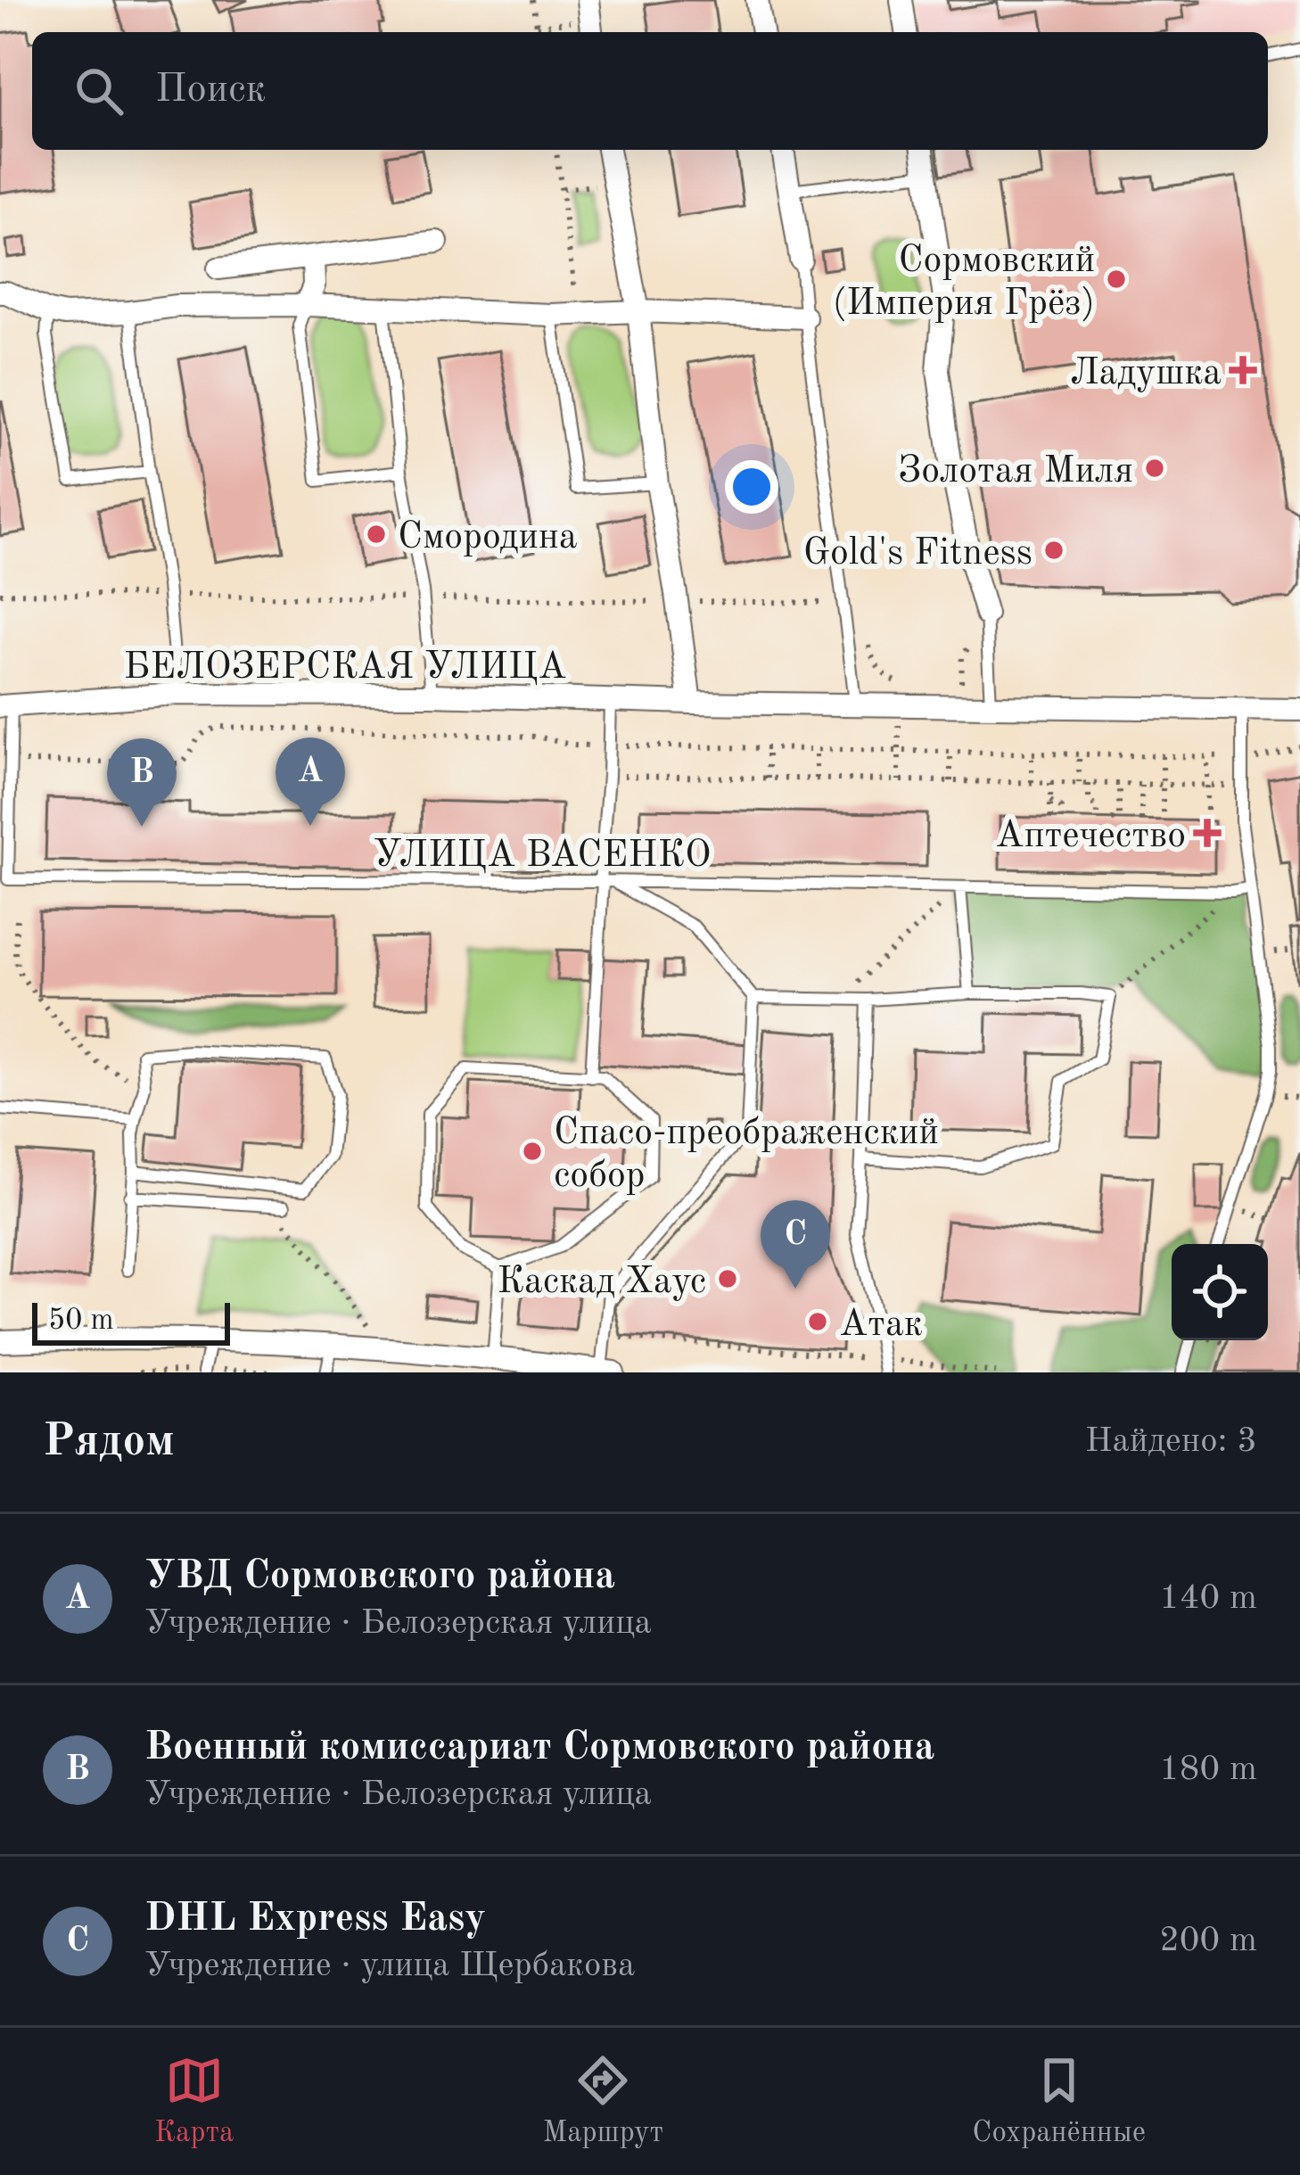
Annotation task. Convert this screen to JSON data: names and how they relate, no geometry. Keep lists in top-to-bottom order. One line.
{"streets":{"street":["БЕЛОЗЕРСКАЯ УЛИЦА"],"lane":["УЛИЦА ВАСЕНКО"]},"crossings":[["БЕЛОЗЕРСКАЯ УЛИЦА","УЛИЦА ВАСЕНКО"]],"places":{"other":["Сормовский (Империя Грёз)","Золотая Миля","Смородина","Gold's Fitness","Спасо-преображенский собор","Каскад Хаус","Атак"],"health":["Ладушка","Аптечество"]},"scale_bar":"50 m","page":{"search":"Поиск","pins":["A","B","C"],"scale":"50 m","heading":["Рядом","Найдено: 3"],"list":[{"mark":"A","name":"УВД Сормовского района","note":"Учреждение · Белозерская улица","value":"140 m"},{"mark":"B","name":"Военный комиссариат Сормовского района","note":"Учреждение · Белозерская улица","value":"180 m"},{"mark":"C","name":"DHL Express Easy","note":"Учреждение · улица Щербакова","value":"200 m"}],"nav":["Карта","Маршрут","Сохранённые"]}}
